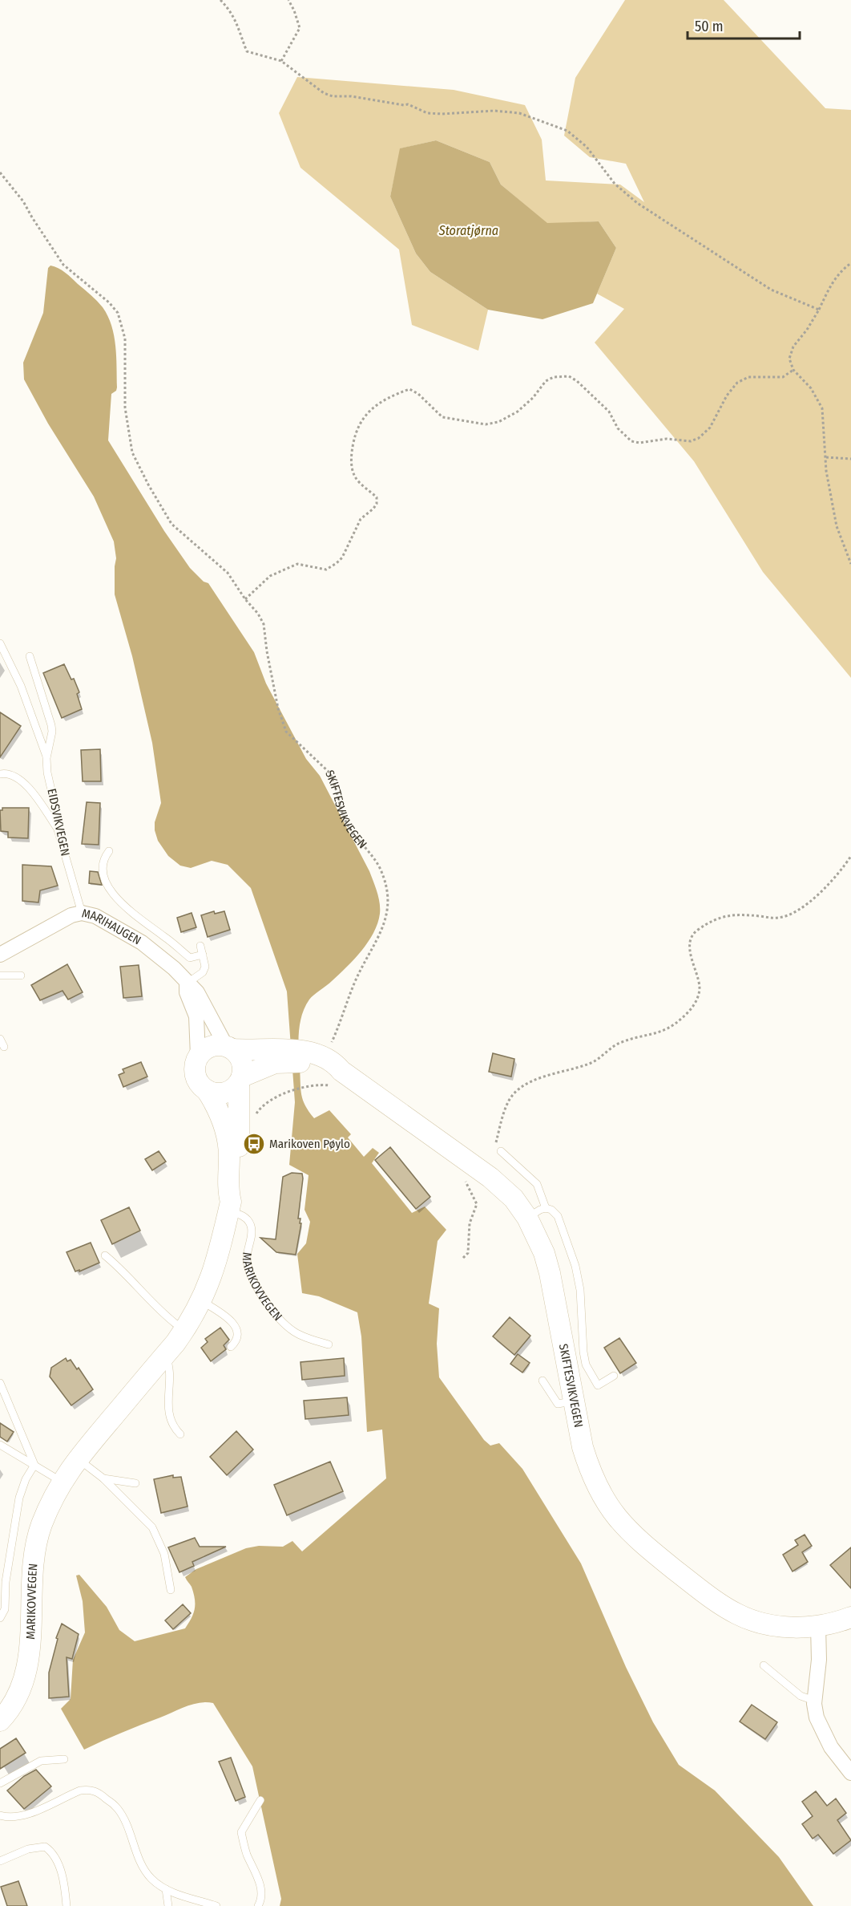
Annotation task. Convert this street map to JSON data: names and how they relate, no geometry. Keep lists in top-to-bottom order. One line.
{"streets":{"main road":["SKIFTESVIKVEGEN","MARIKOVVEGEN"],"street":["MARIHAUGEN"],"lane":["EIDSVIKVEGEN"]},"crossings":[["SKIFTESVIKVEGEN","MARIHAUGEN"],["SKIFTESVIKVEGEN","MARIKOVVEGEN"],["EIDSVIKVEGEN","MARIHAUGEN"],["MARIHAUGEN","MARIKOVVEGEN"]],"water":["Storatjørna"],"places":{"bus stop":["Marikoven Pøylo"]},"scale_bar":"50 m"}
